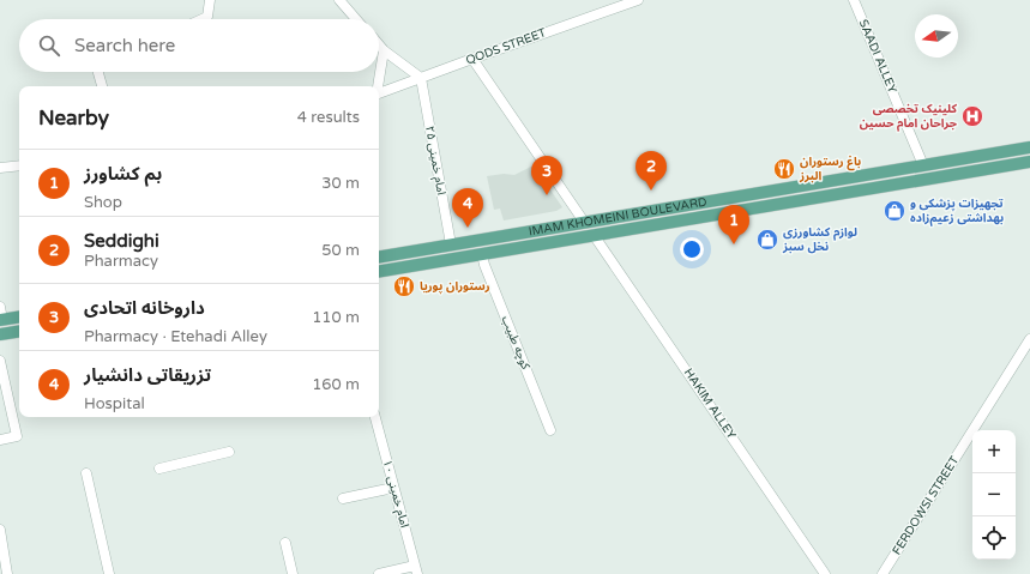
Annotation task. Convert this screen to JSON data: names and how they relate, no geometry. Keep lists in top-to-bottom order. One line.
{"streets":{"main road":["IMAM KHOMEINI BOULEVARD"],"street":["QODS STREET","SAADI ALLEY","امام خمینی ۲۵","کوچه طبیب","HAKIM ALLEY","امام خمینی ۱۰","FERDOWSI STREET"]},"crossings":[["QODS STREET","امام خمینی ۲۵"],["SAADI ALLEY","IMAM KHOMEINI BOULEVARD"],["امام خمینی ۲۵","IMAM KHOMEINI BOULEVARD"],["IMAM KHOMEINI BOULEVARD","کوچه طبیب"],["IMAM KHOMEINI BOULEVARD","HAKIM ALLEY"]],"places":{"hospital":["کلینیک تخصصی جراحان امام حسین"],"restaurant":["باغ رستوران البرز","رستوران پوریا"],"shop":["تجهیزات پزشکی و بهداشتی زعیم‌زاده","لوازم کشاورزی نخل سبز"]},"north":"left","page":{"search":"Search here","heading":["Nearby","4 results"],"list":[{"mark":"1","name":"بم کشاورز","note":"Shop","value":"30 m"},{"mark":"2","name":"Seddighi","note":"Pharmacy","value":"50 m"},{"mark":"3","name":"داروخانه اتحادی","note":"Pharmacy · Etehadi Alley","value":"110 m"},{"mark":"4","name":"تزریقاتی دانشیار","note":"Hospital","value":"160 m"}],"pins":["2","3","4","1"],"map_buttons":["+","−"]}}
